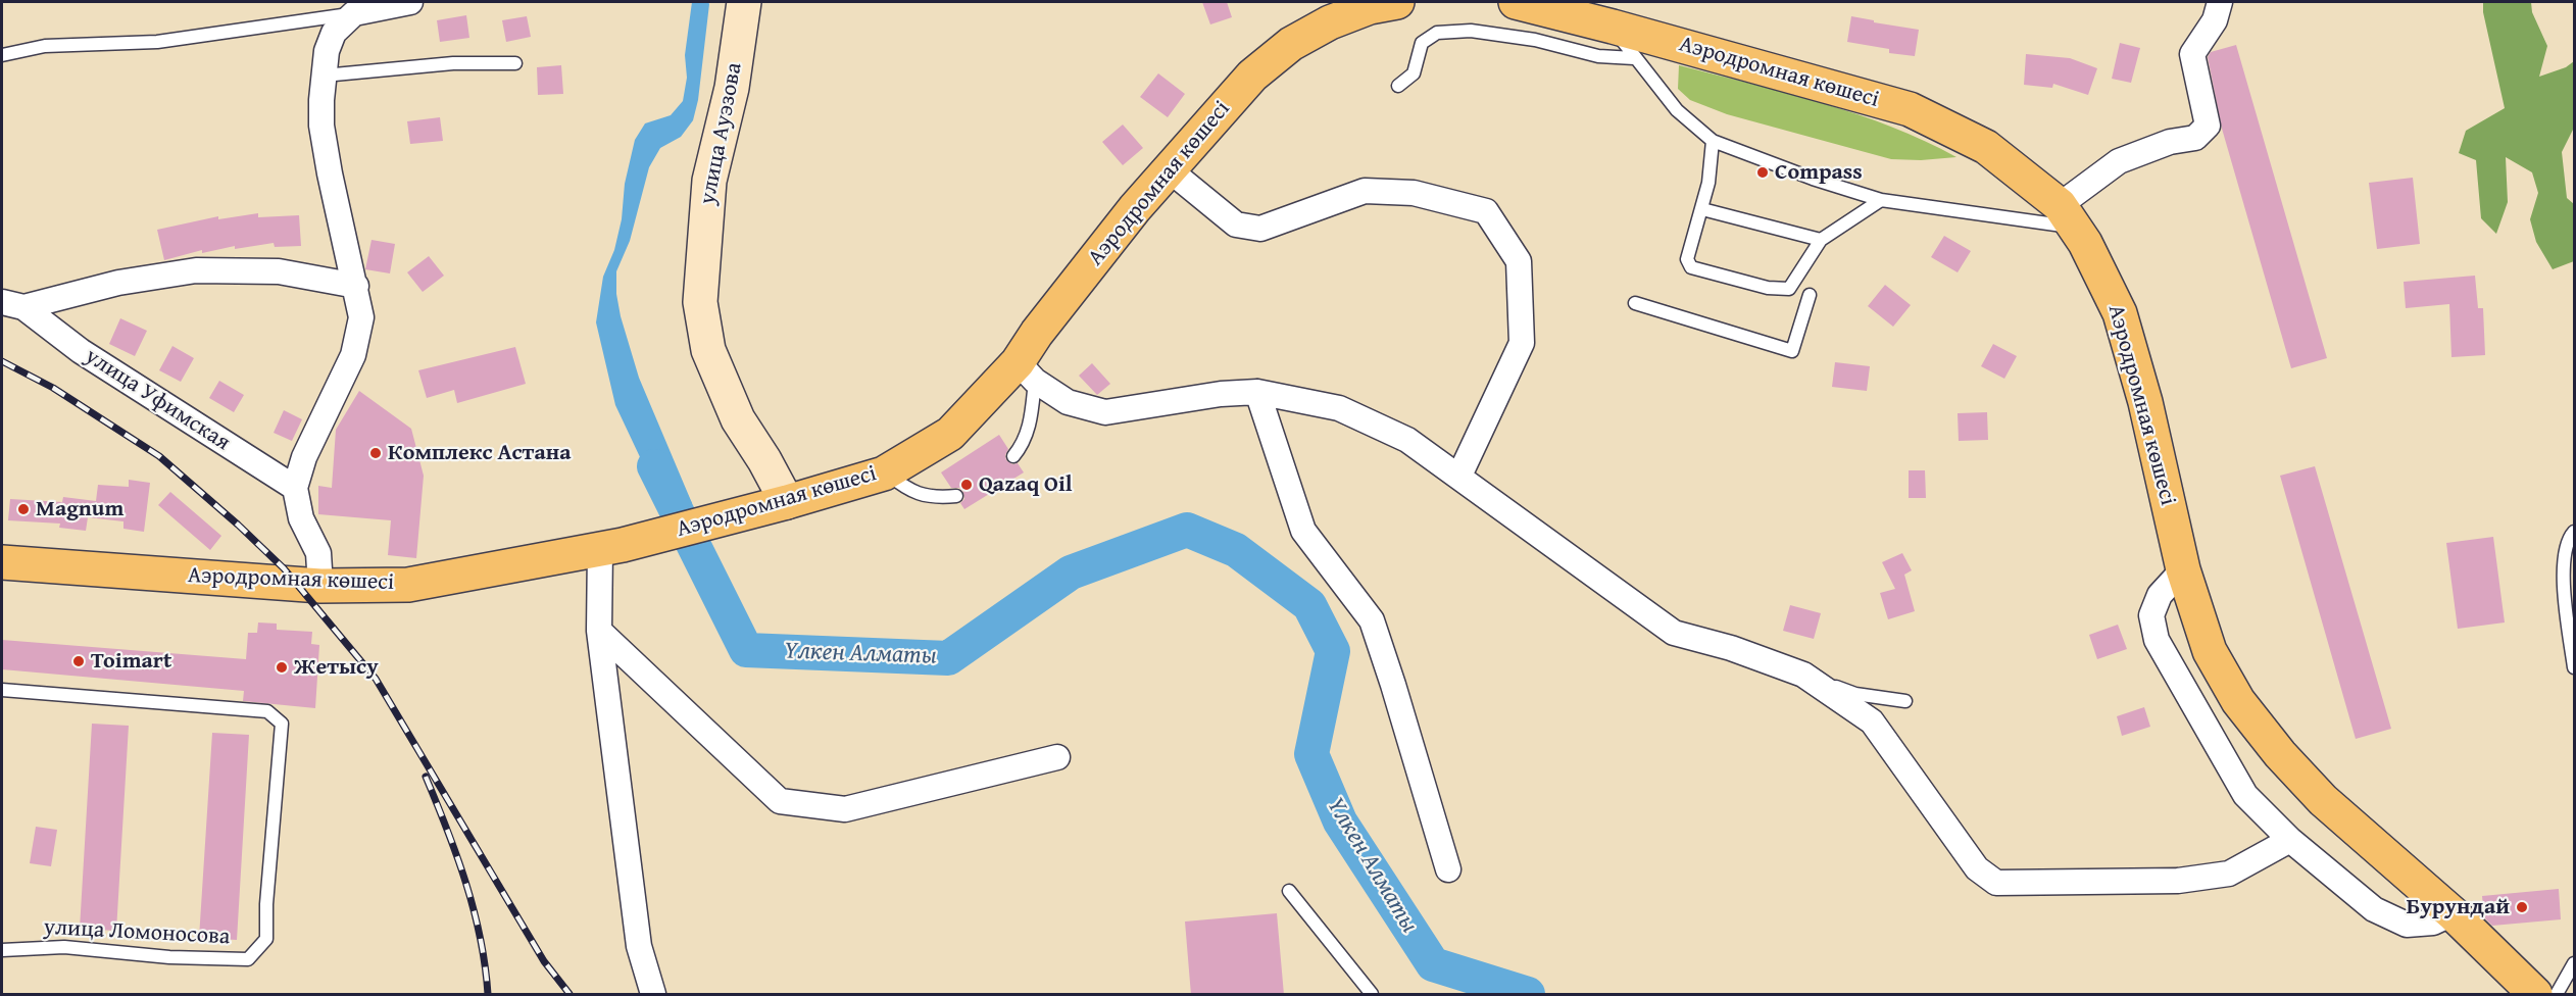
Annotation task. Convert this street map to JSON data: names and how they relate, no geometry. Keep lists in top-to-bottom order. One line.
{"streets":{"main road":["Аэродромная көшесі","улица Ауэзова"],"street":["улица Уфимская"],"lane":["улица Ломоносова"]},"crossings":[["Аэродромная көшесі","улица Ауэзова"]],"water":["Үлкен Алматы"],"places":["Compass","Комплекс Астана","Qazaq Oil","Magnum","Toimart","Жетысу","Бурундай"]}
